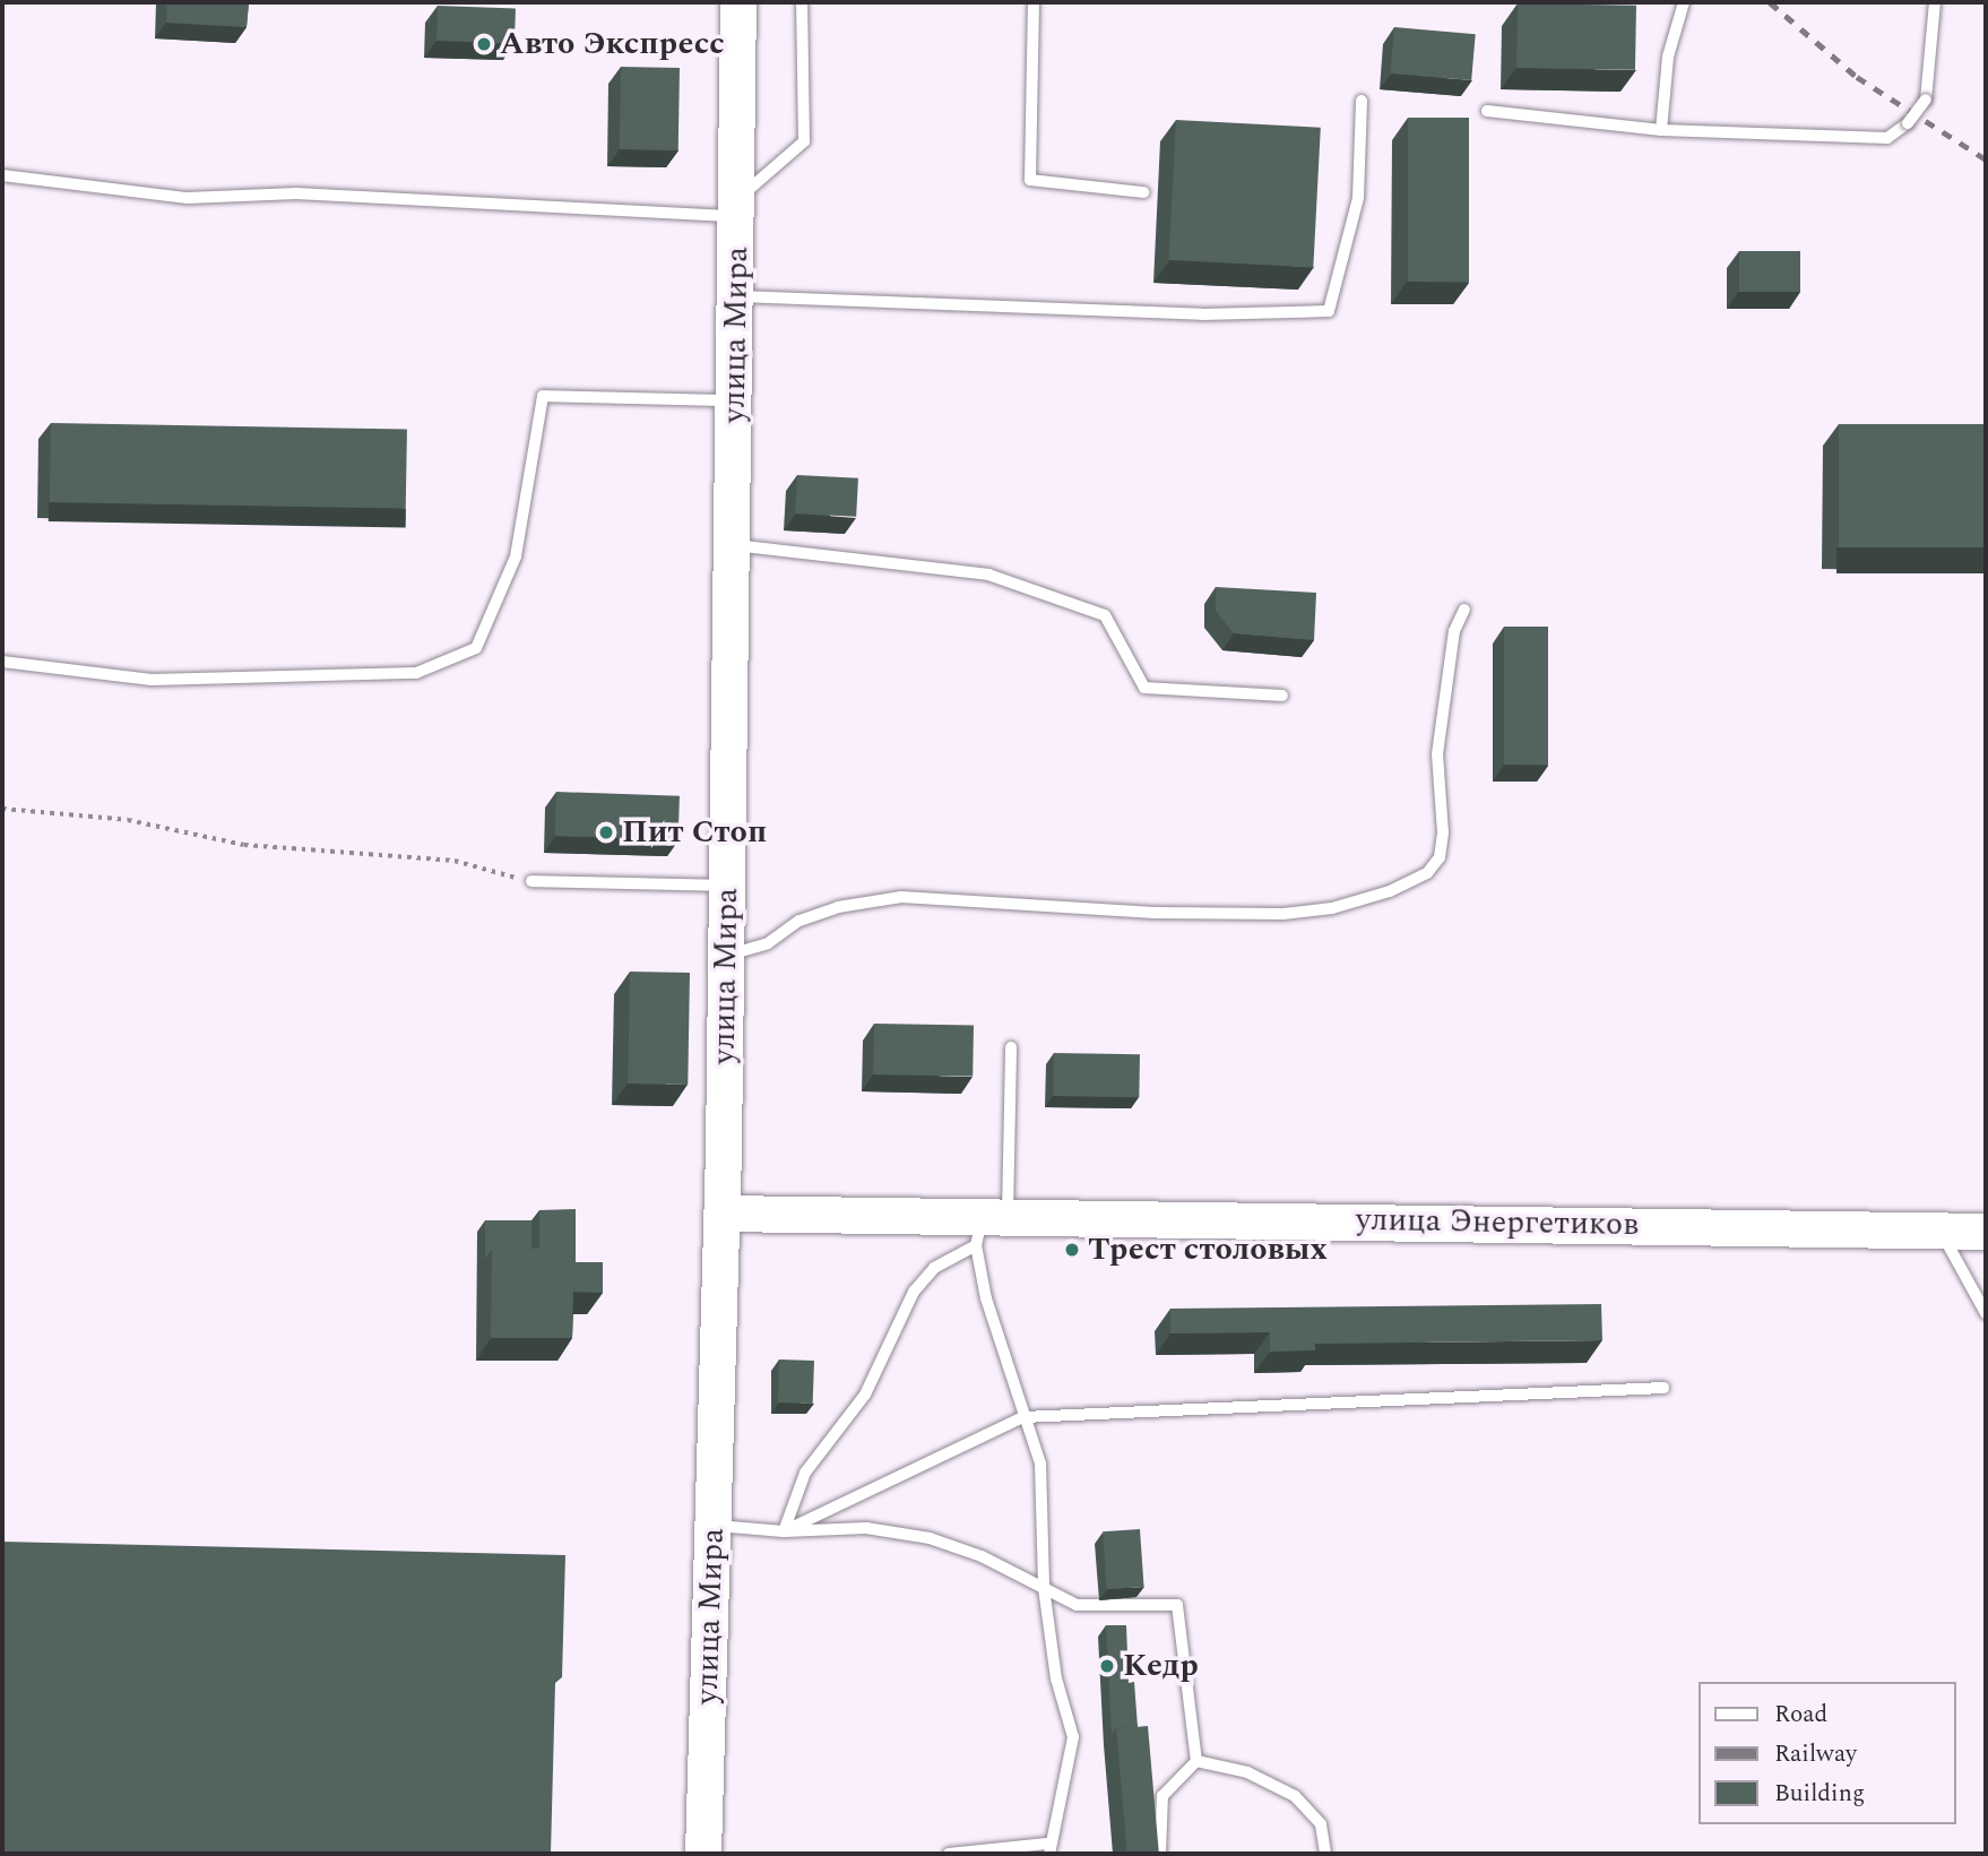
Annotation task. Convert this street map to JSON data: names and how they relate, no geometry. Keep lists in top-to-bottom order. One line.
{"streets":{"main road":["улица Мира","улица Энергетиков"]},"crossings":[["улица Мира","улица Энергетиков"]],"places":["Авто Экспресс","Пит Стоп","Трест столовых","Кедр"],"legend":["Road","Railway","Building"]}
